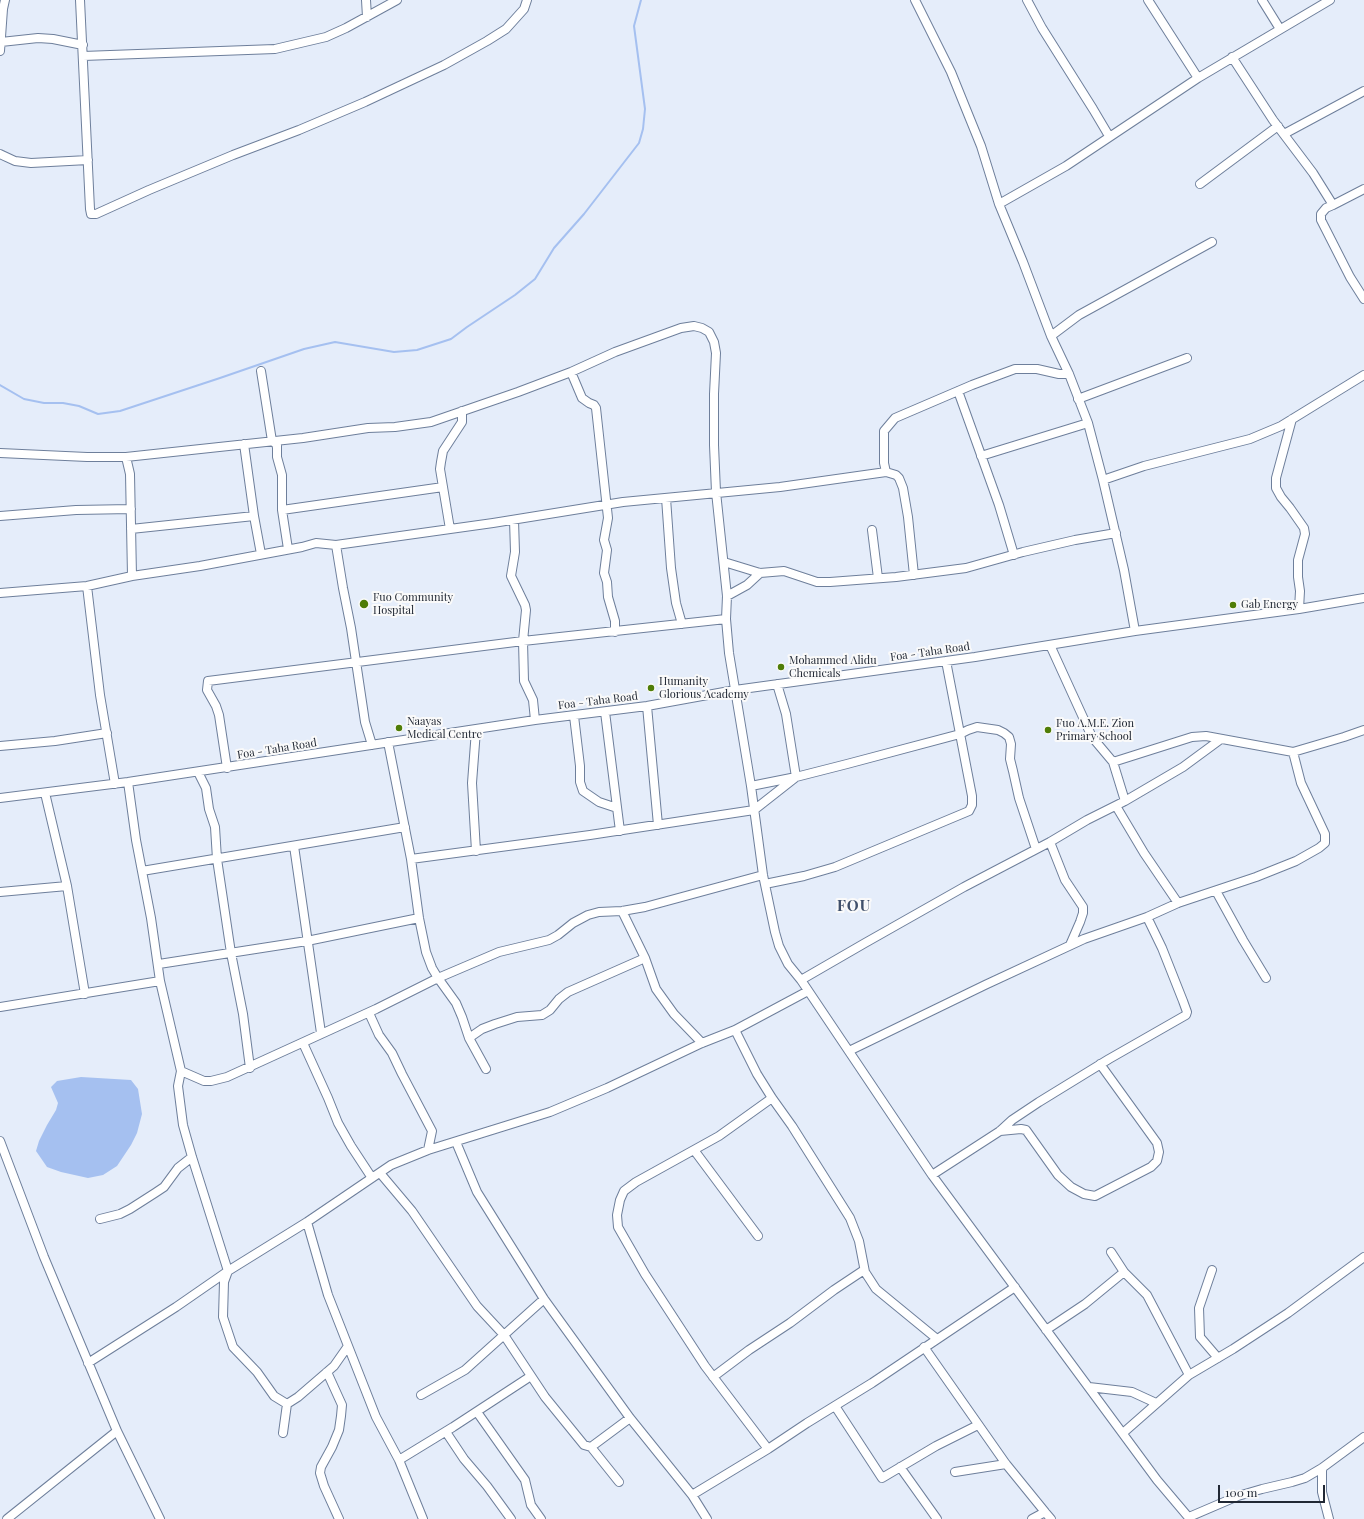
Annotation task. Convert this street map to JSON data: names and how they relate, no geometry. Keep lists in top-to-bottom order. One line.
{"streets":{"street":["Foa - Taha Road"]},"districts":["FOU"],"places":["Fuo Community Hospital","Gab Energy","Mohammed Alidu Chemicals","Humanity Glorious Academy","Naayas Medical Centre","Fuo A.M.E. Zion Primary School"],"scale_bar":"100 m"}
